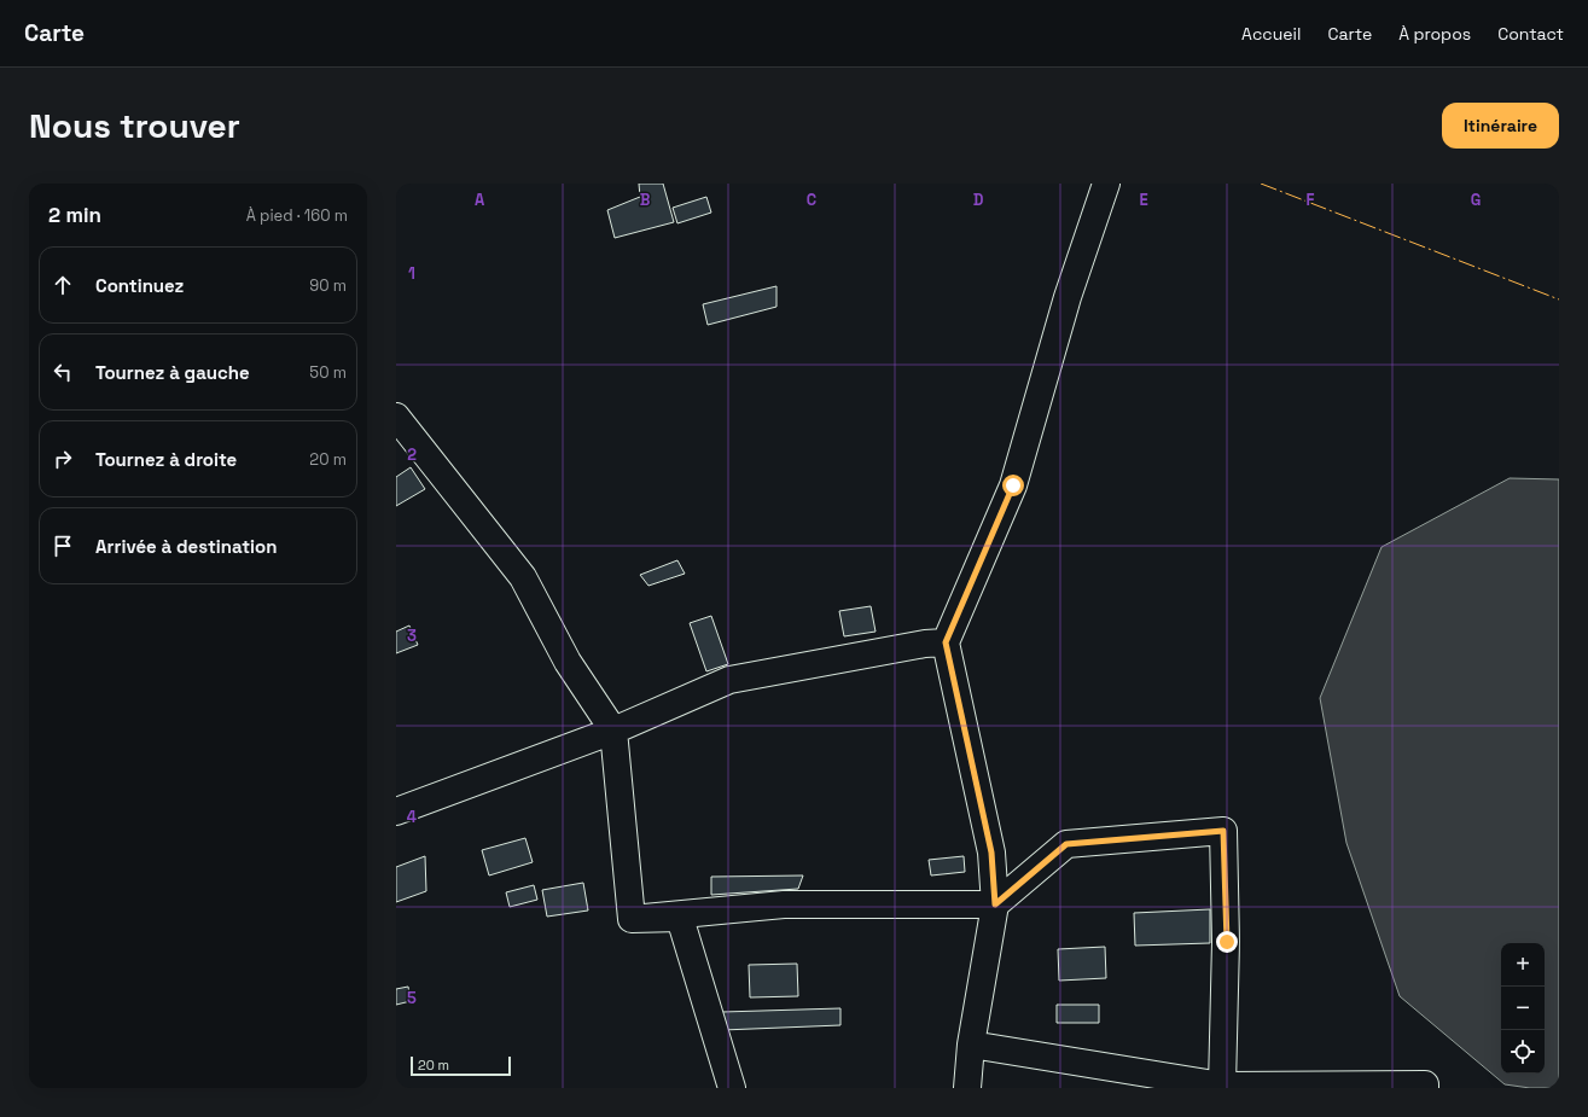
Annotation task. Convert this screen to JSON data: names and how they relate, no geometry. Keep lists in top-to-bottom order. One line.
{"scale_bar":"20 m","page":{"header":"Carte","nav":["Accueil","Carte","À propos","Contact"],"buttons":"Itinéraire","title":"Nous trouver","heading":["2 min","À pied · 160 m"],"list":[["Continuez","90 m"],["Tournez à gauche","50 m"],["Tournez à droite","20 m"],"Arrivée à destination"],"map_buttons":["+","−"],"scale":"20 m"},"grid":{"columns":["A","B","C","D","E","F","G"],"rows":["1","2","3","4","5"]}}
